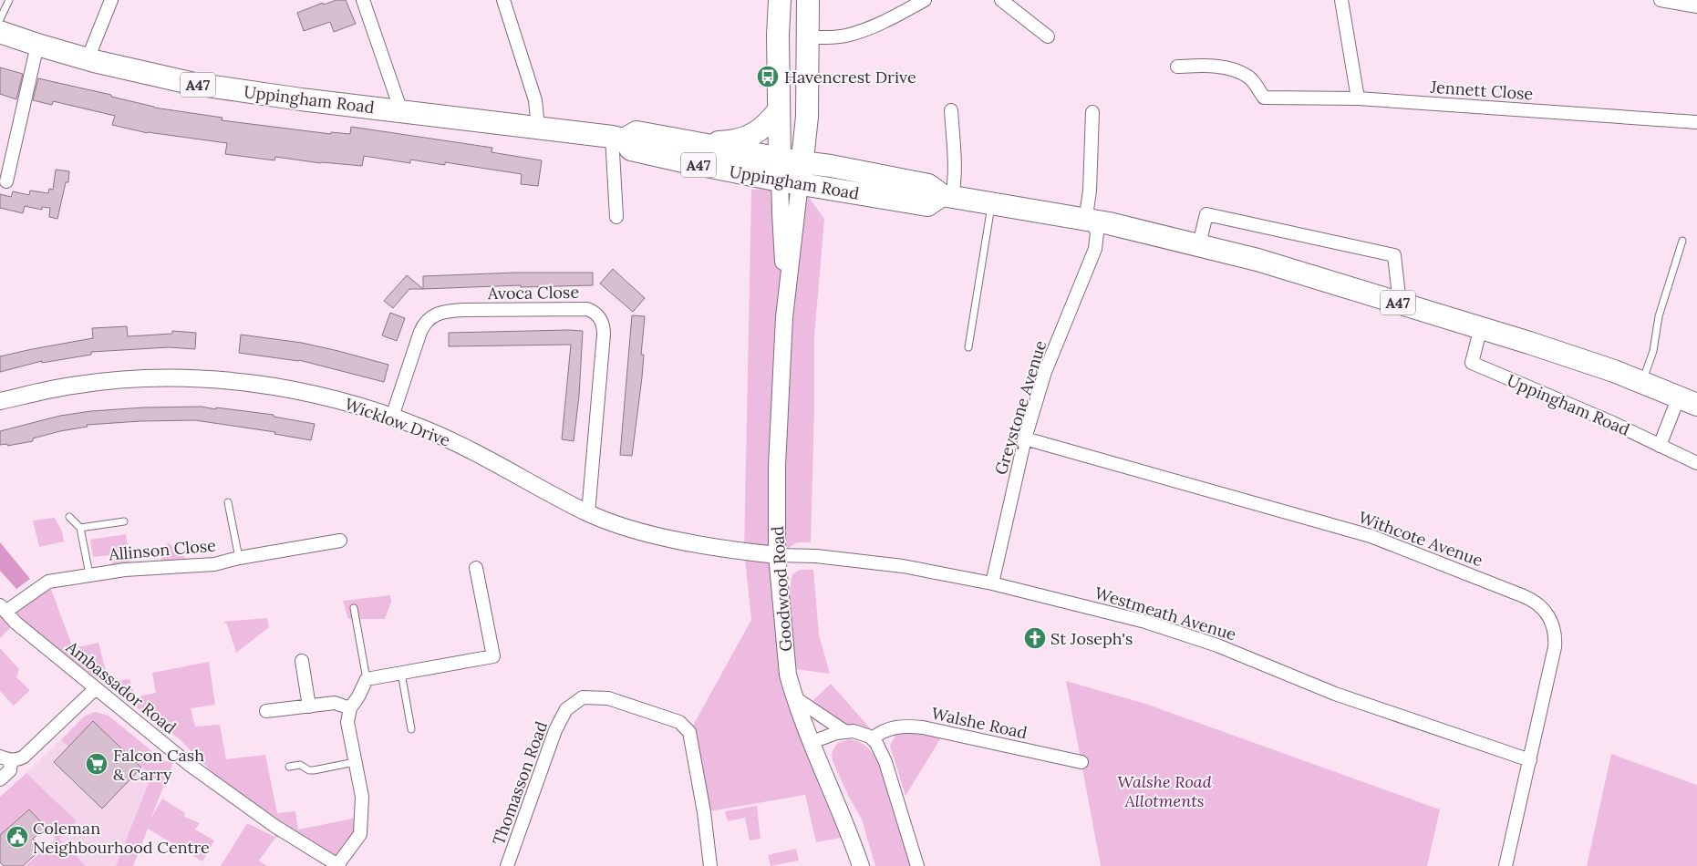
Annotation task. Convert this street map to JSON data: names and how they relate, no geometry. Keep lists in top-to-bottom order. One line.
{"streets":{"highway":["A47","Uppingham Road"],"street":["Jennett Close","Avoca Close","Greystone Avenue","Wicklow Drive","Withcote Avenue","Allinson Close","Goodwood Road","Westmeath Avenue","Ambassador Road","Walshe Road","Thomasson Road"]},"crossings":[["Uppingham Road","Greystone Avenue"],["Uppingham Road","Goodwood Road"],["Avoca Close","Wicklow Drive"],["Greystone Avenue","Withcote Avenue"],["Greystone Avenue","Westmeath Avenue"],["Wicklow Drive","Goodwood Road"],["Wicklow Drive","Westmeath Avenue"],["Withcote Avenue","Westmeath Avenue"],["Allinson Close","Ambassador Road"],["Goodwood Road","Westmeath Avenue"]],"parks":["Walshe Road Allotments"],"places":{"bus stop":["Havencrest Drive"],"church":["St Joseph's"],"supermarket":["Falcon Cash & Carry"],"public building":["Coleman Neighbourhood Centre"]}}
